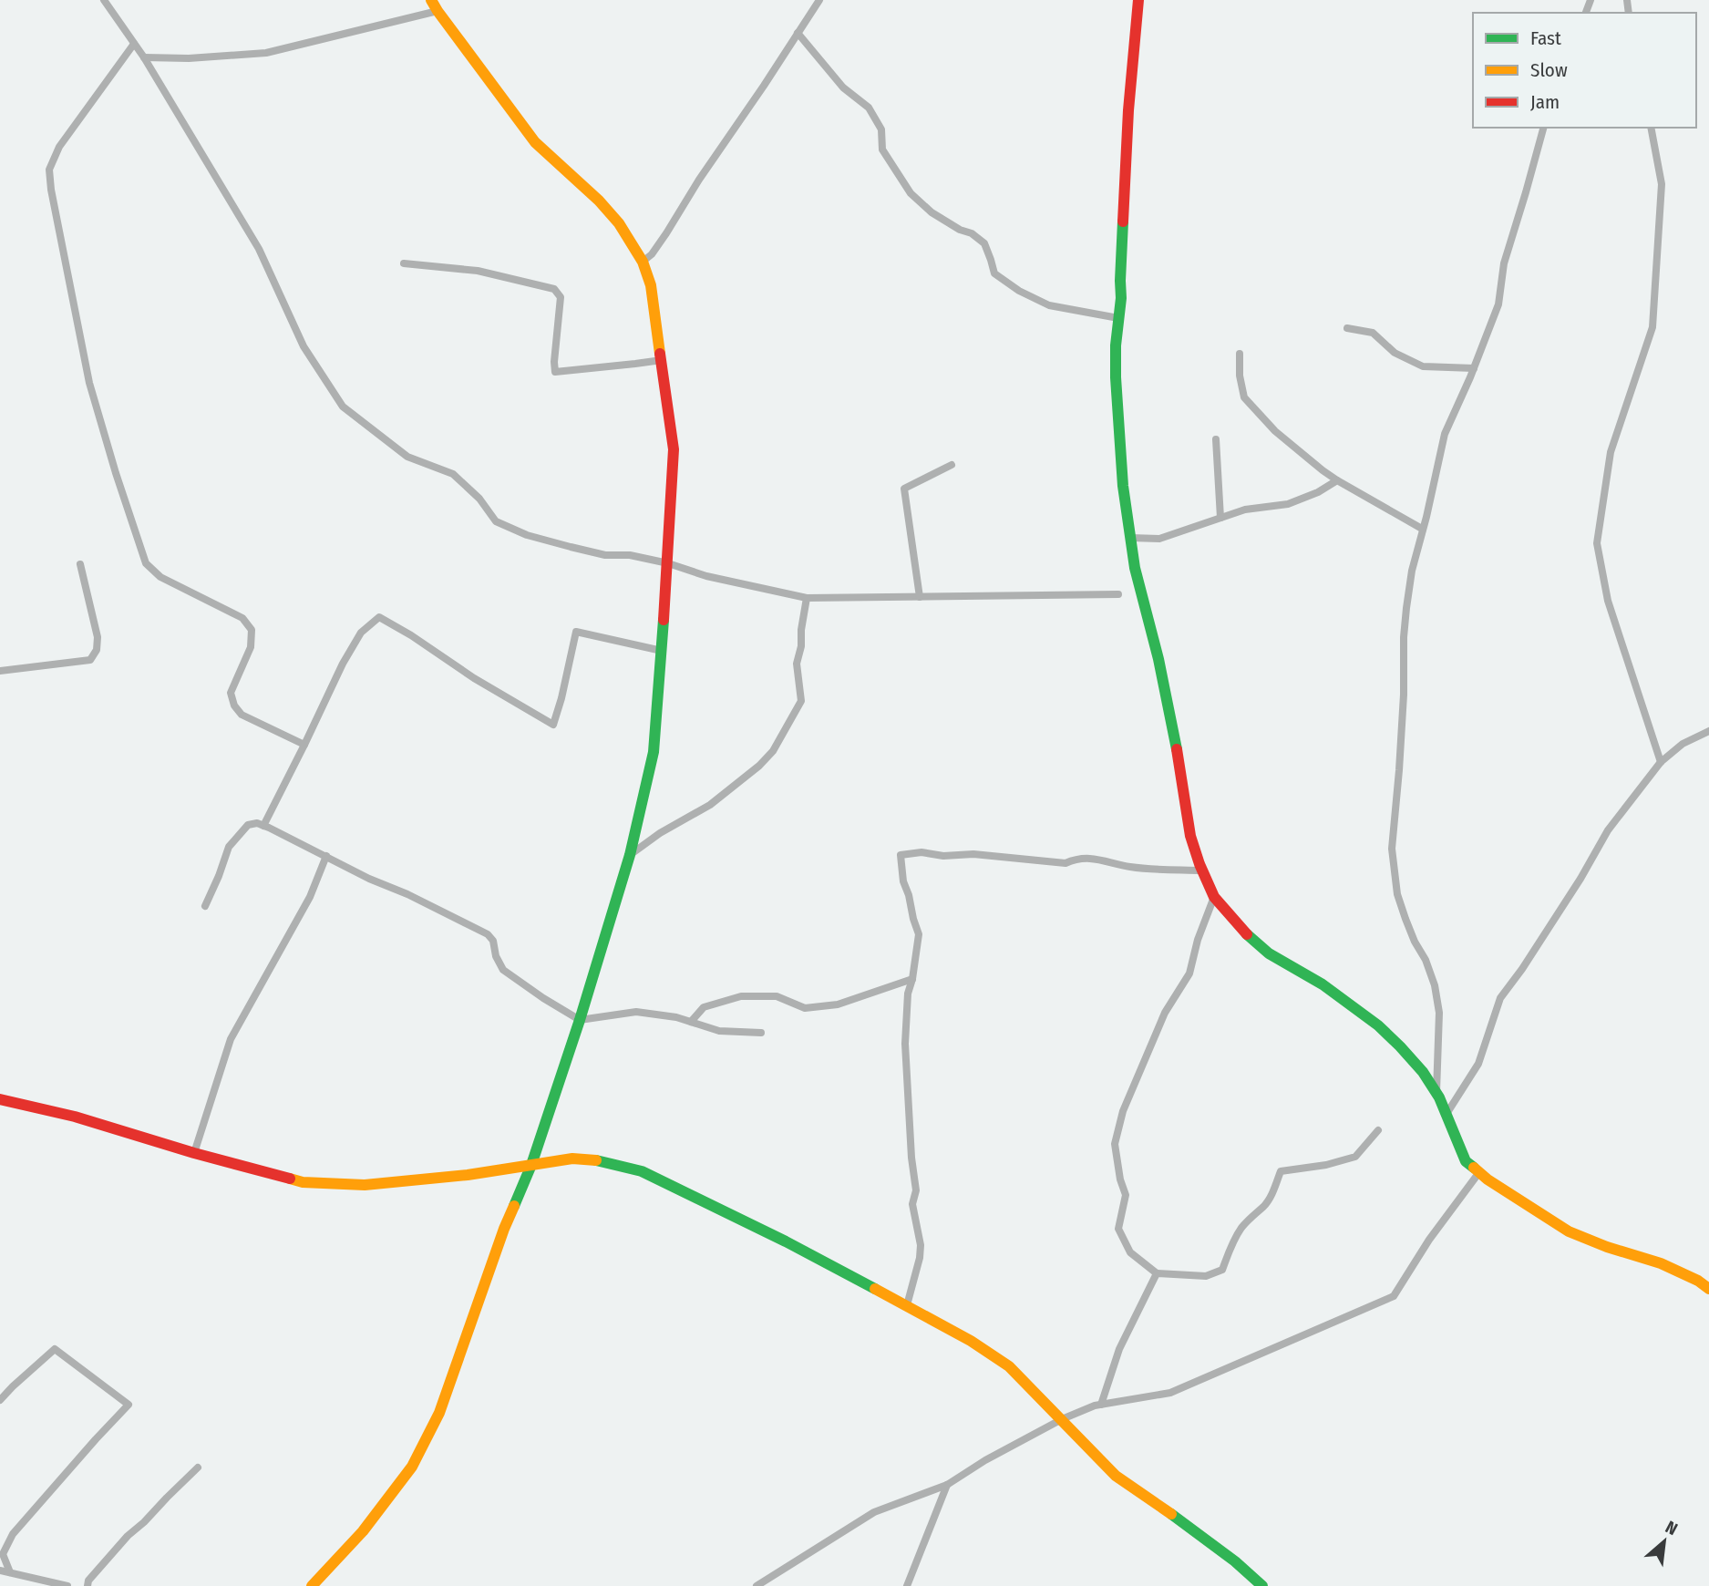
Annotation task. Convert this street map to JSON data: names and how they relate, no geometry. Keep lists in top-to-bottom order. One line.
{"legend":["Fast","Slow","Jam"],"north":"top right"}
